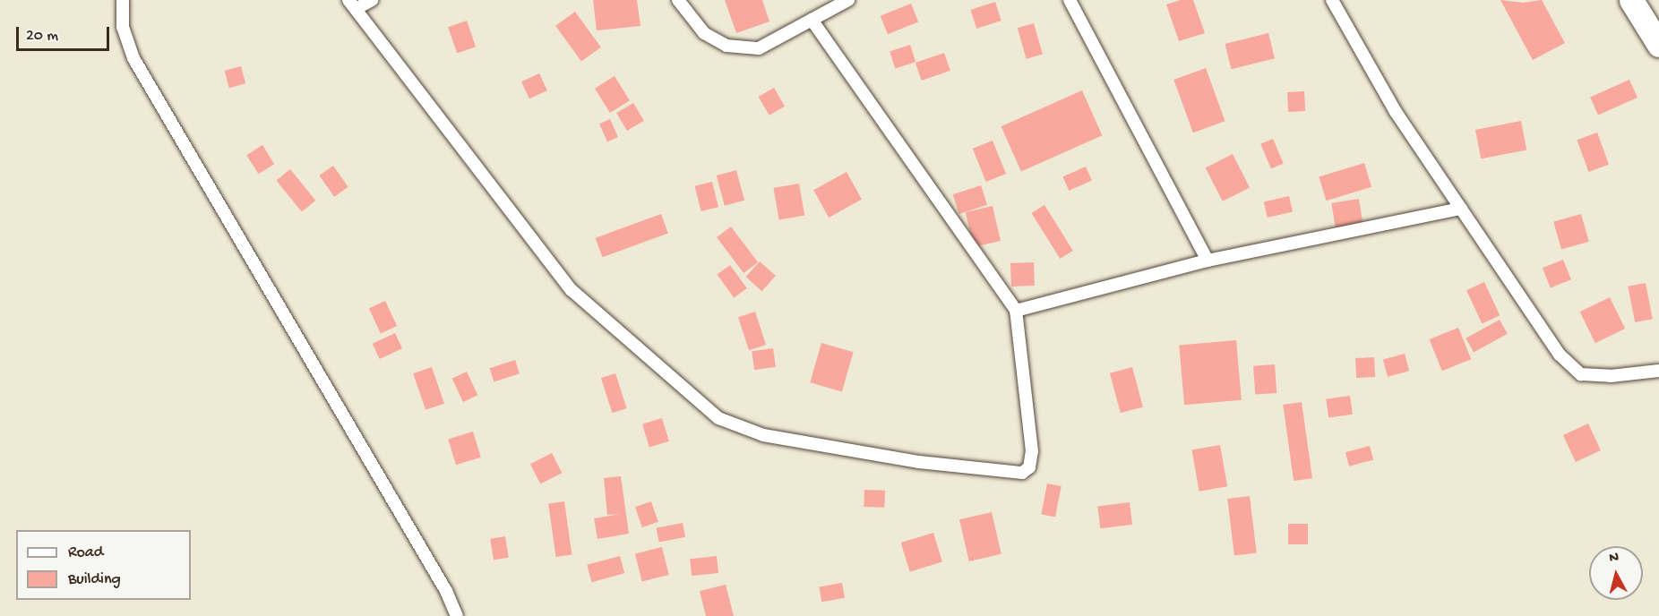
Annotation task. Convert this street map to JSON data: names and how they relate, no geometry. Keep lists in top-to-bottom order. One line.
{"legend":["Road","Building"],"scale_bar":"20 m","north":"top"}
